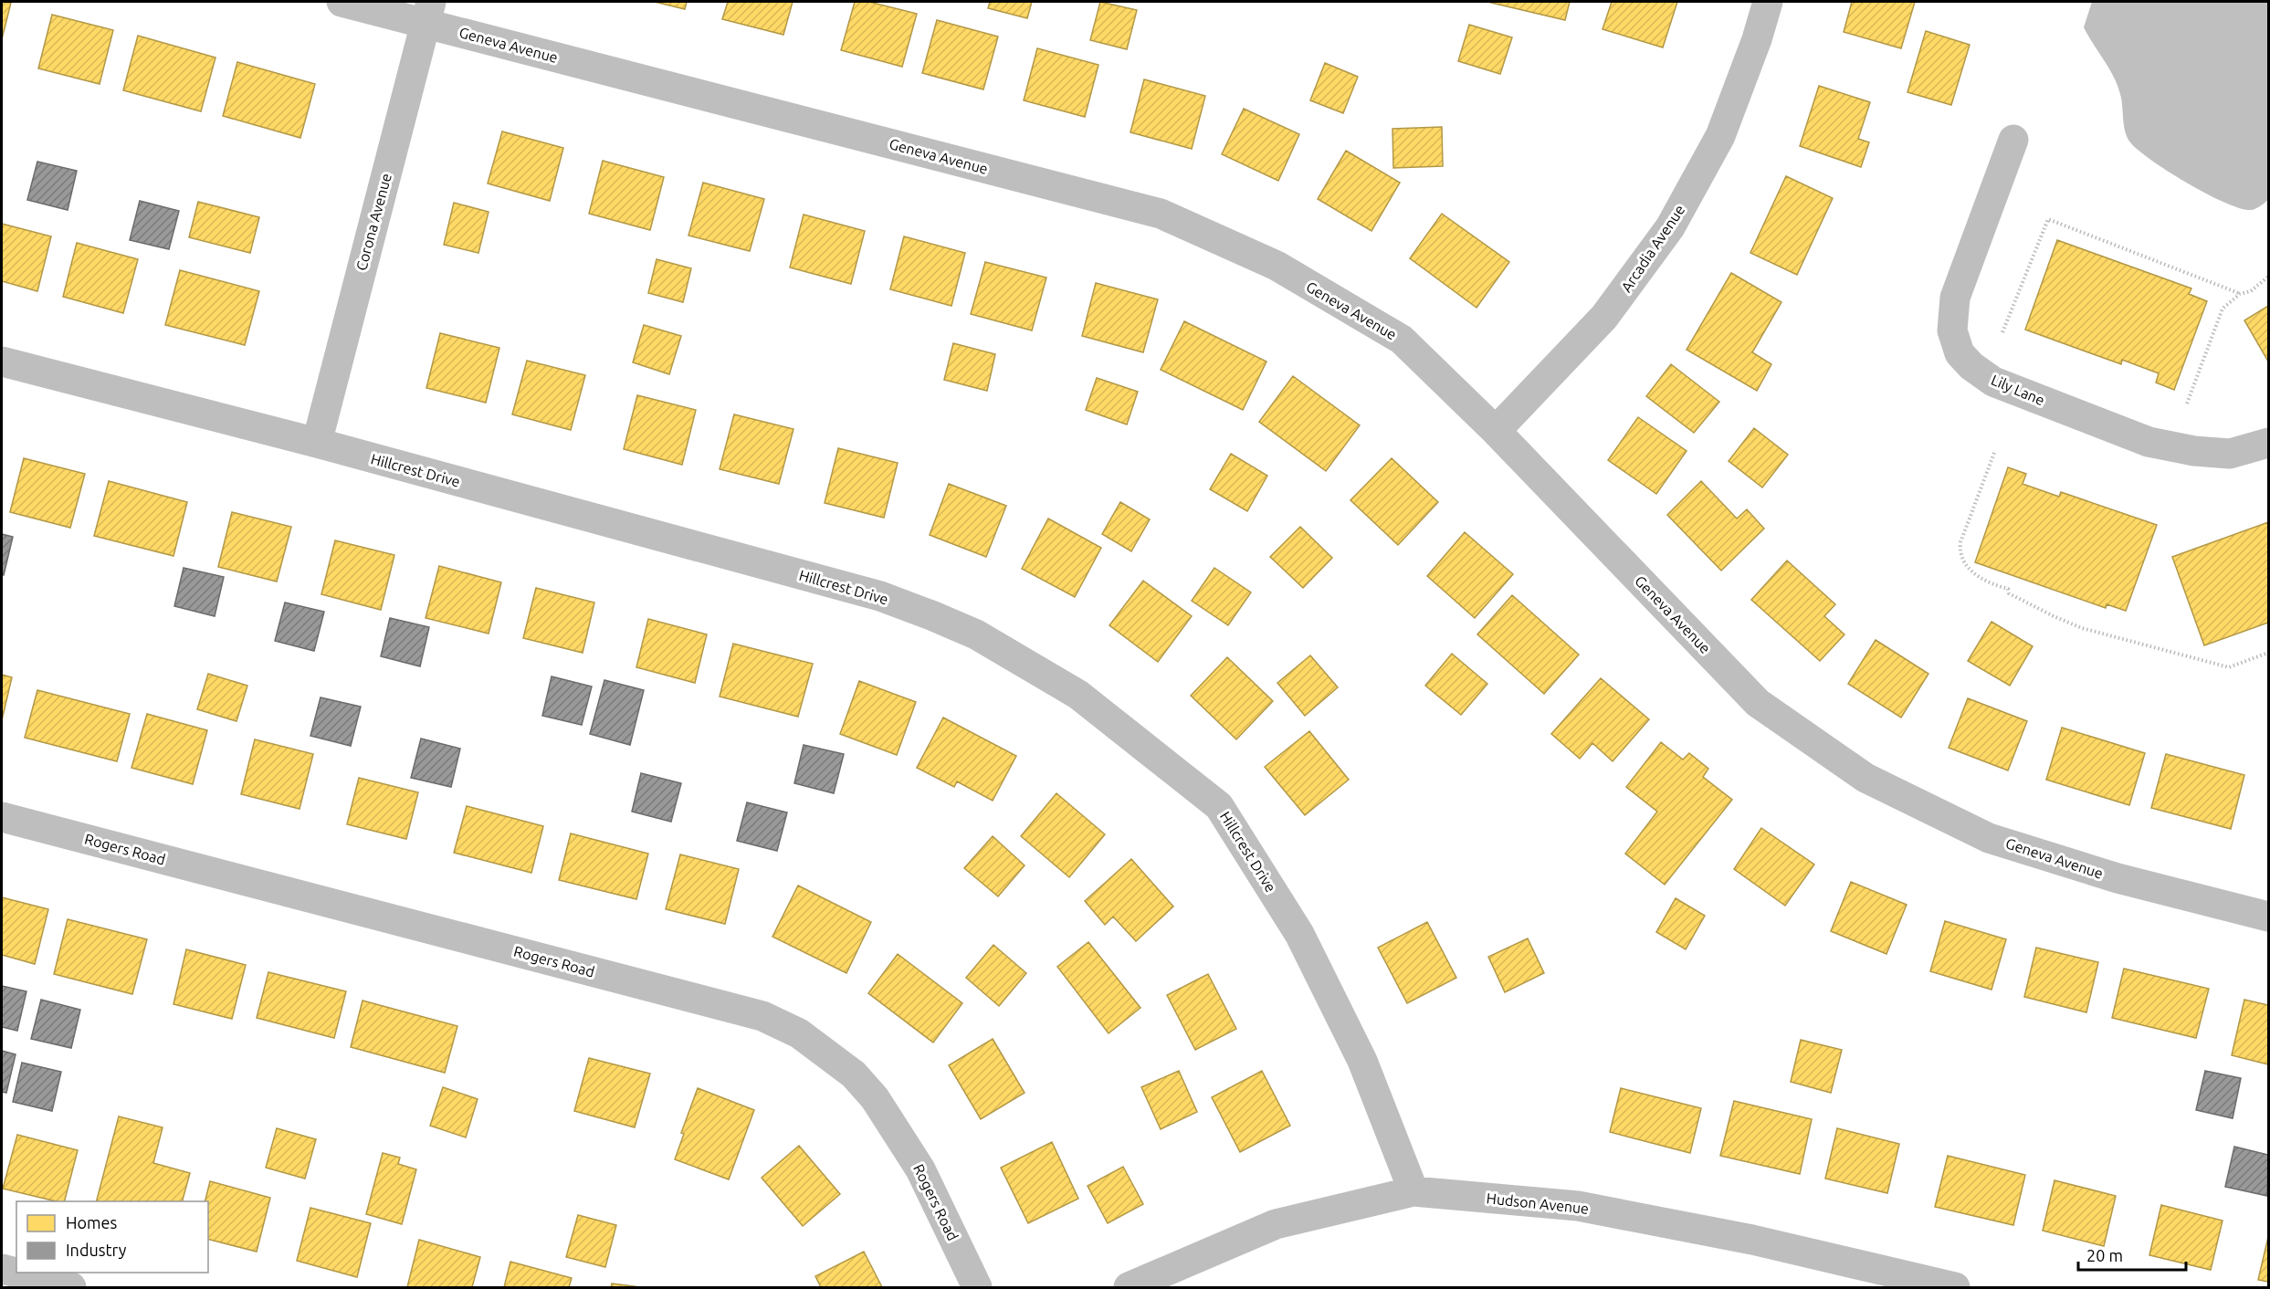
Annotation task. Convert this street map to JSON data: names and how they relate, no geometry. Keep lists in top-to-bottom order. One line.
{"streets":{"street":["Geneva Avenue","Corona Avenue","Arcadia Avenue","Lily Lane","Hillcrest Drive","Rogers Road","Hudson Avenue"]},"crossings":[["Geneva Avenue","Corona Avenue"],["Geneva Avenue","Arcadia Avenue"],["Corona Avenue","Hillcrest Drive"],["Hillcrest Drive","Hudson Avenue"]],"legend":["Homes","Industry"],"scale_bar":"20 m"}
